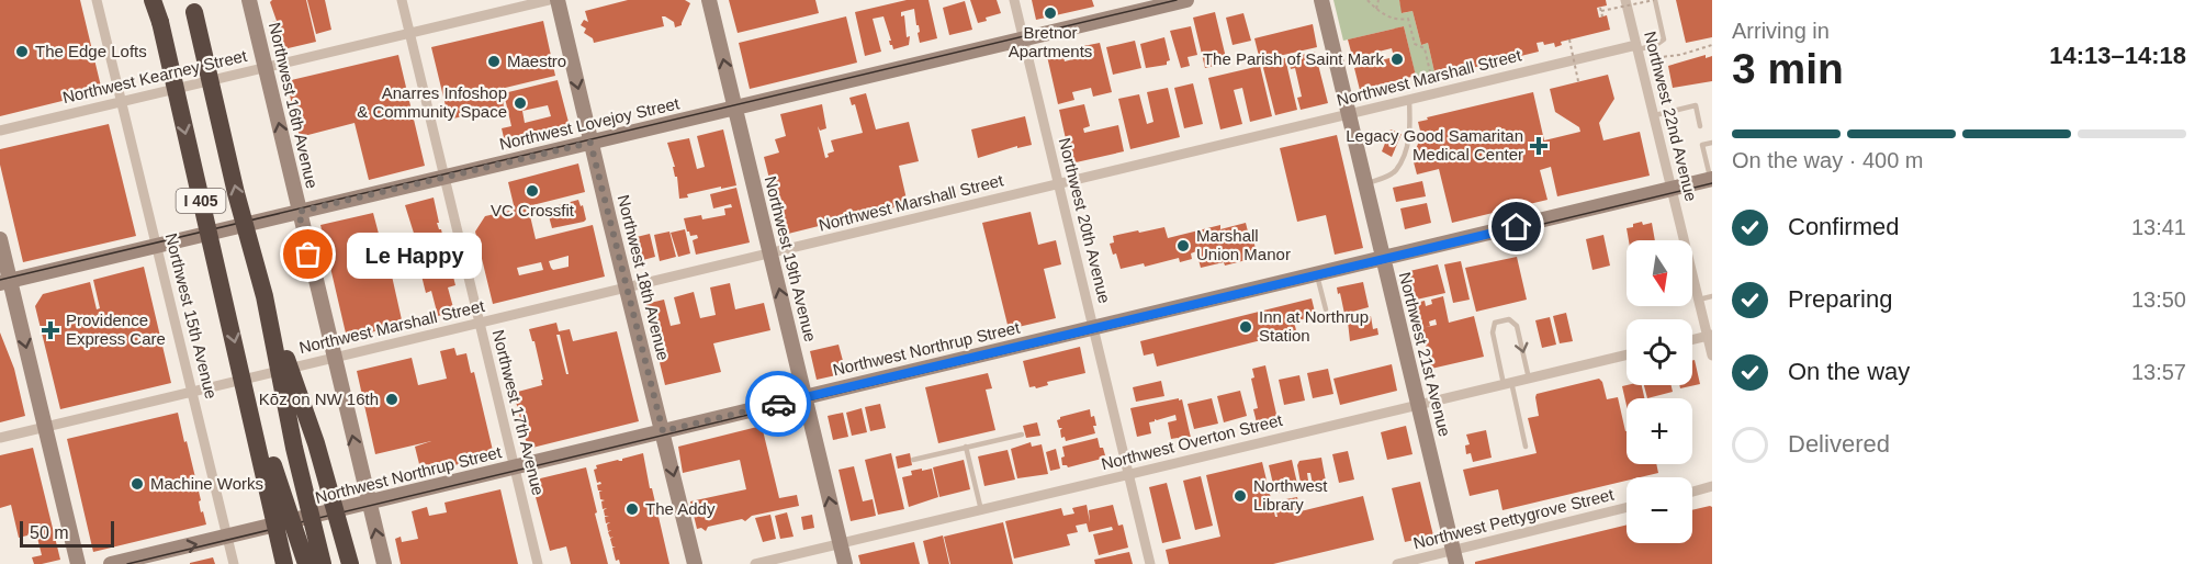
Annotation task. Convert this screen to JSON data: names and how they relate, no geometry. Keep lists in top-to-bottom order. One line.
{"streets":{"highway":["I 405"],"street":["Northwest Kearney Street","Northwest Marshall Street","Northwest 16th Avenue","Northwest 22nd Avenue","Northwest Lovejoy Street","Northwest 20th Avenue","Northwest 19th Avenue","Northwest 18th Avenue","Northwest 15th Avenue","Northwest Northrup Street","Northwest 21st Avenue","Northwest 17th Avenue","Northwest Overton Street","Northwest Pettygrove Street"]},"crossings":[["Northwest Kearney Street","Northwest 16th Avenue"],["Northwest Kearney Street","Northwest 15th Avenue"],["Northwest Kearney Street","Northwest 17th Avenue"],["Northwest Marshall Street","Northwest 16th Avenue"],["Northwest Marshall Street","Northwest 22nd Avenue"],["Northwest Marshall Street","Northwest 20th Avenue"],["Northwest Marshall Street","Northwest 19th Avenue"],["Northwest Marshall Street","Northwest 18th Avenue"],["Northwest Marshall Street","Northwest 15th Avenue"],["Northwest Marshall Street","Northwest 21st Avenue"],["Northwest Marshall Street","Northwest 17th Avenue"],["Northwest 16th Avenue","Northwest Lovejoy Street"],["Northwest 16th Avenue","Northwest Northrup Street"],["Northwest 22nd Avenue","Northwest Northrup Street"],["Northwest Lovejoy Street","Northwest 20th Avenue"],["Northwest Lovejoy Street","Northwest 19th Avenue"],["Northwest Lovejoy Street","Northwest 18th Avenue"],["Northwest Lovejoy Street","Northwest 15th Avenue"],["Northwest Lovejoy Street","Northwest 17th Avenue"],["Northwest 20th Avenue","Northwest Northrup Street"],["Northwest 20th Avenue","Northwest Overton Street"],["Northwest 19th Avenue","Northwest Northrup Street"],["Northwest 19th Avenue","Northwest Overton Street"],["Northwest 18th Avenue","Northwest Northrup Street"],["Northwest 15th Avenue","Northwest Northrup Street"],["Northwest Northrup Street","Northwest 21st Avenue"],["Northwest Northrup Street","Northwest 17th Avenue"],["Northwest 21st Avenue","Northwest Overton Street"],["Northwest 21st Avenue","Northwest Pettygrove Street"]],"one_way":["Northwest 16th Avenue","Northwest 19th Avenue","Northwest 18th Avenue"],"places":{"other":["Bretnor Apartments","The Edge Lofts","The Parish of Saint Mark","Maestro","Anarres Infoshop & Community Space","VC Crossfit","Marshall Union Manor","Le Happy","Inn at Northrup Station","Kōz on NW 16th","Machine Works","Northwest Library","The Addy"],"health":["Legacy Good Samaritan Medical Center","Providence Express Care"]},"scale_bar":"50 m","north":"bottom","page":{"heading":["3 min","Arriving in","14:13–14:18"],"bar":"On the way · 400 m","list":[["Confirmed","13:41"],["Preparing","13:50"],["On the way","13:57"],"Delivered"],"bubble":"Le Happy","map_buttons":["+","−"],"scale":"50 m"}}
